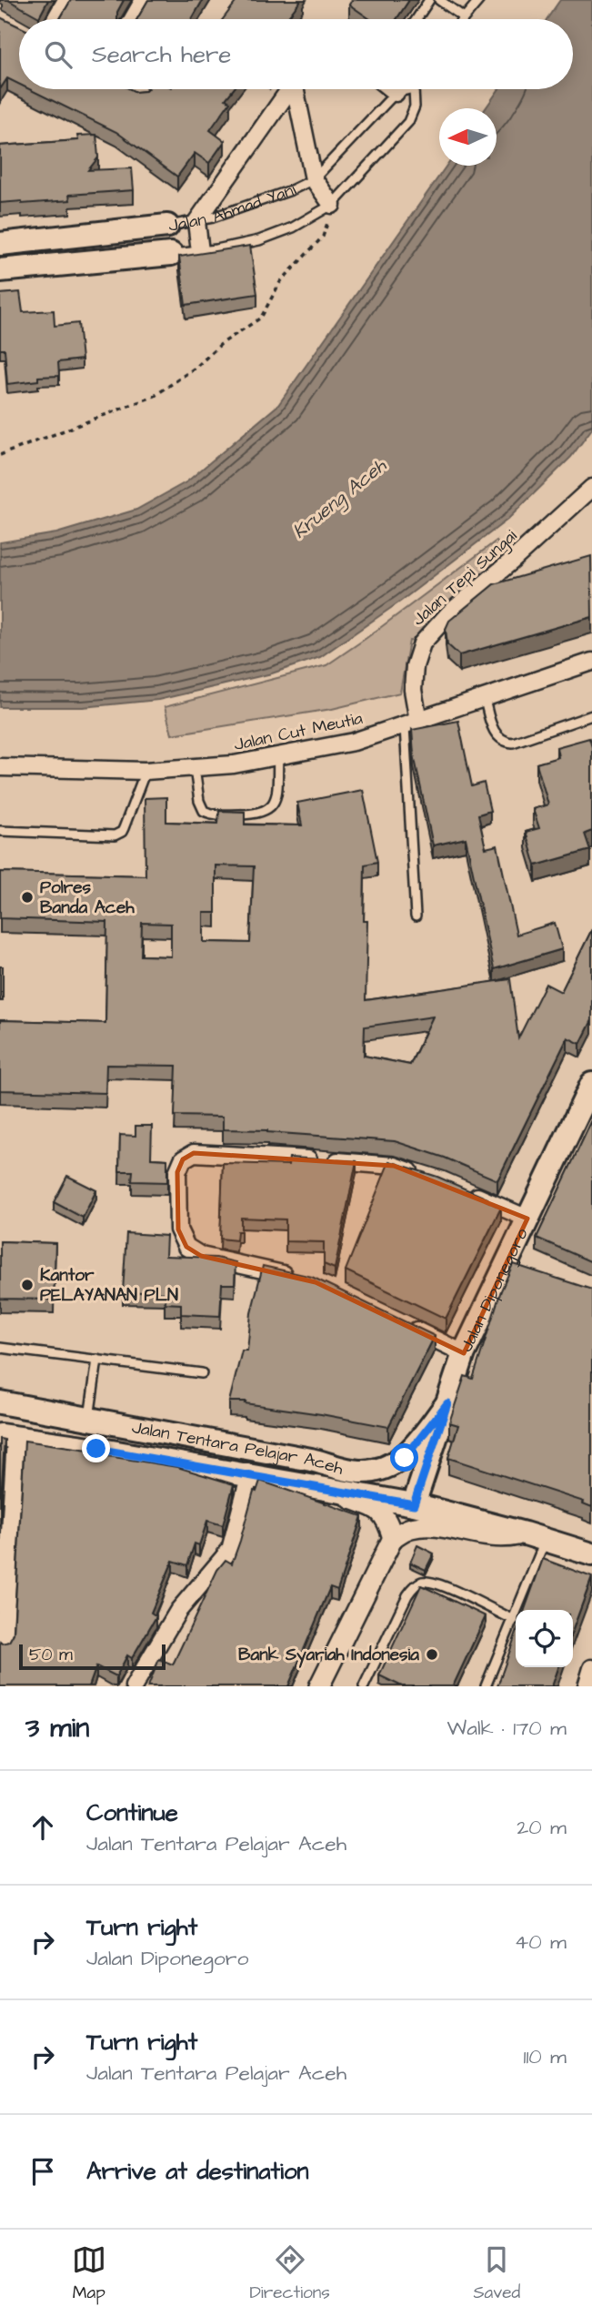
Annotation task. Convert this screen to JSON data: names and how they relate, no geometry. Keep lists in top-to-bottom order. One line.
{"streets":{"main road":["Jalan Ahmad Yani","Jalan Diponegoro","Jalan Tentara Pelajar Aceh"],"street":["Jalan Tepi Sungai","Jalan Cut Meutia"]},"crossings":[["Jalan Tepi Sungai","Jalan Cut Meutia"],["Jalan Diponegoro","Jalan Tentara Pelajar Aceh"]],"water":["Krueng Aceh"],"places":["Polres Banda Aceh","Kantor PELAYANAN PLN","Bank Syariah Indonesia"],"scale_bar":"50 m","north":"left","page":{"search":"Search here","scale":"50 m","heading":["3 min","Walk · 170 m"],"list":[["Continue","Jalan Tentara Pelajar Aceh","20 m"],["Turn right","Jalan Diponegoro","40 m"],["Turn right","Jalan Tentara Pelajar Aceh","110 m"],"Arrive at destination"],"nav":["Map","Directions","Saved"]}}
